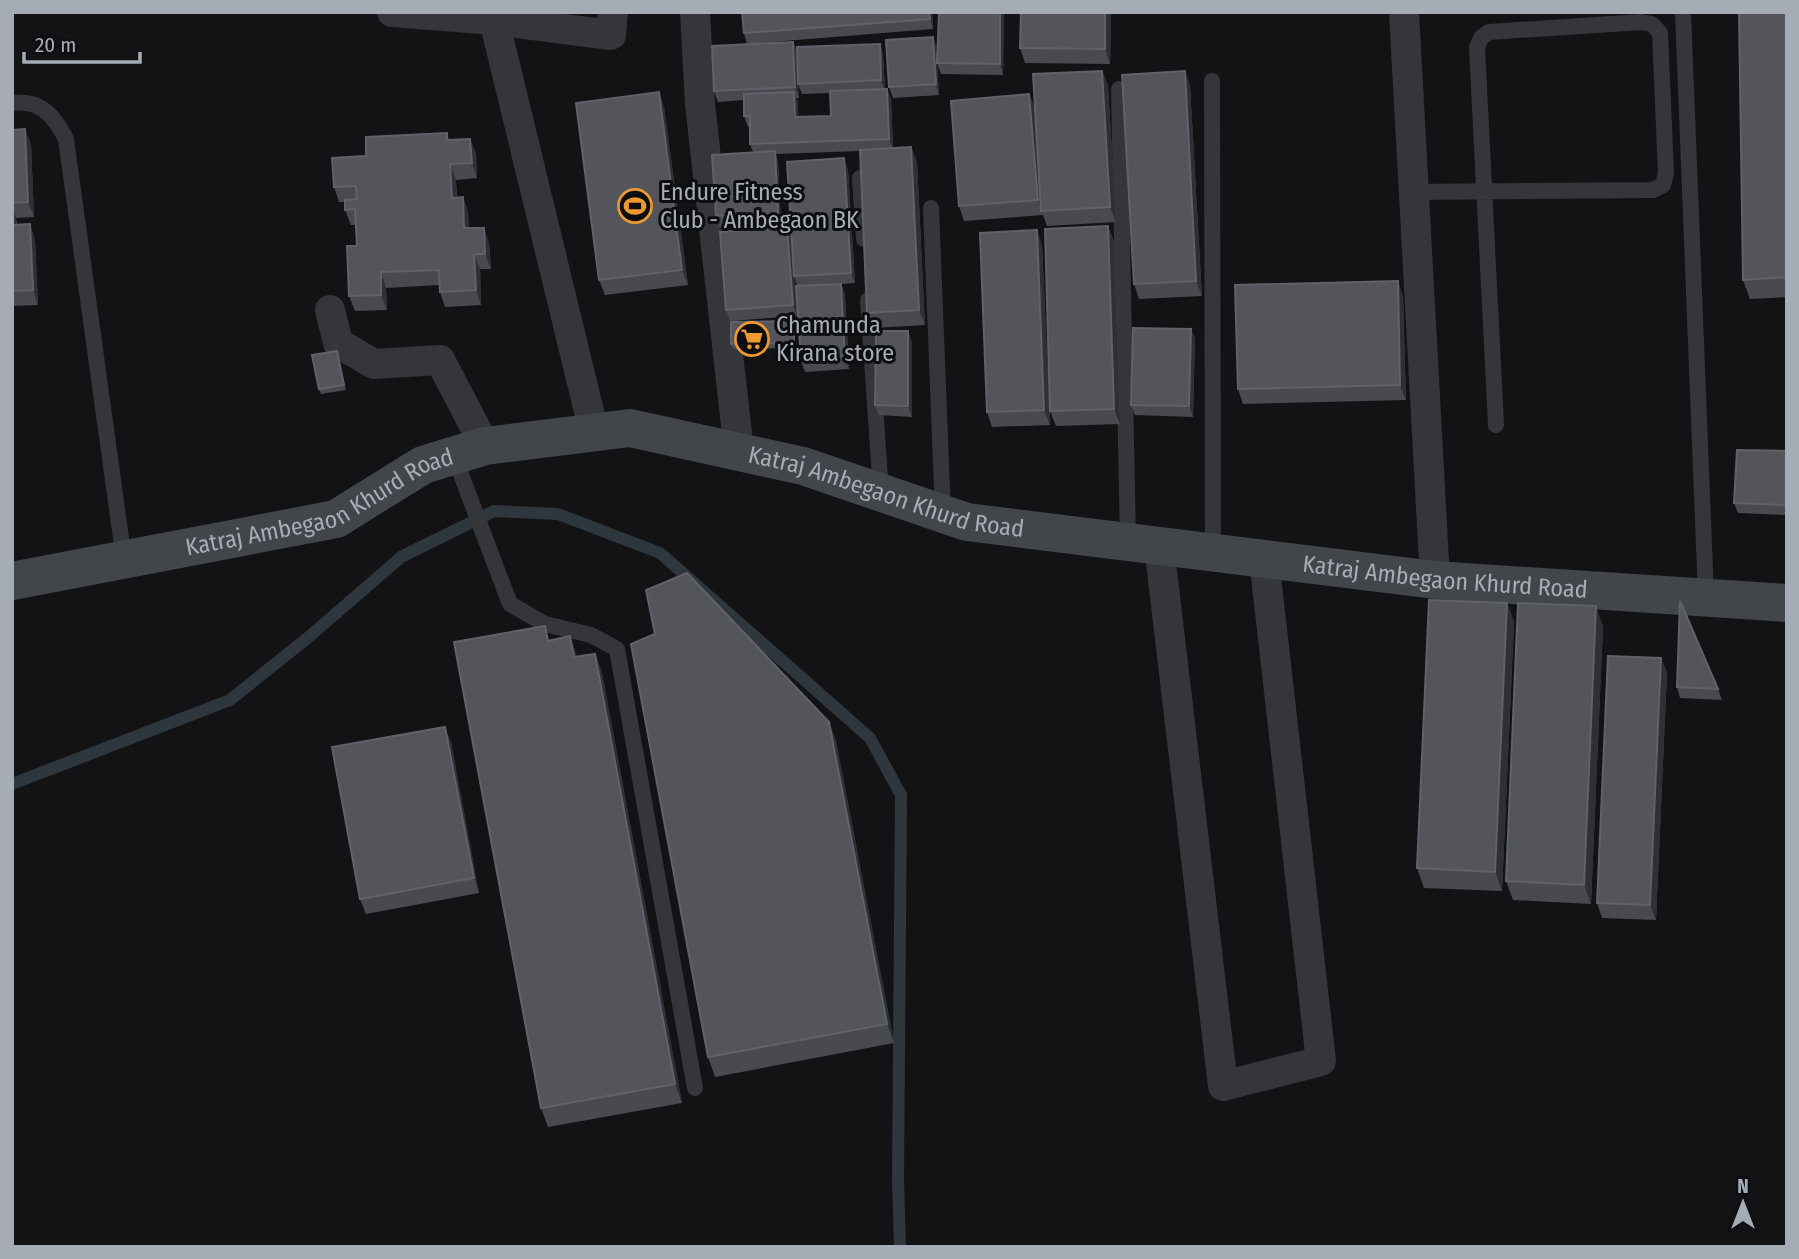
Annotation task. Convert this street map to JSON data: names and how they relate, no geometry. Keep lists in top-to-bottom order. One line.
{"streets":{"street":["Katraj Ambegaon Khurd Road"]},"places":{"sports":["Endure Fitness Club - Ambegaon BK"],"supermarket":["Chamunda Kirana store"]},"scale_bar":"20 m","north":"top"}
